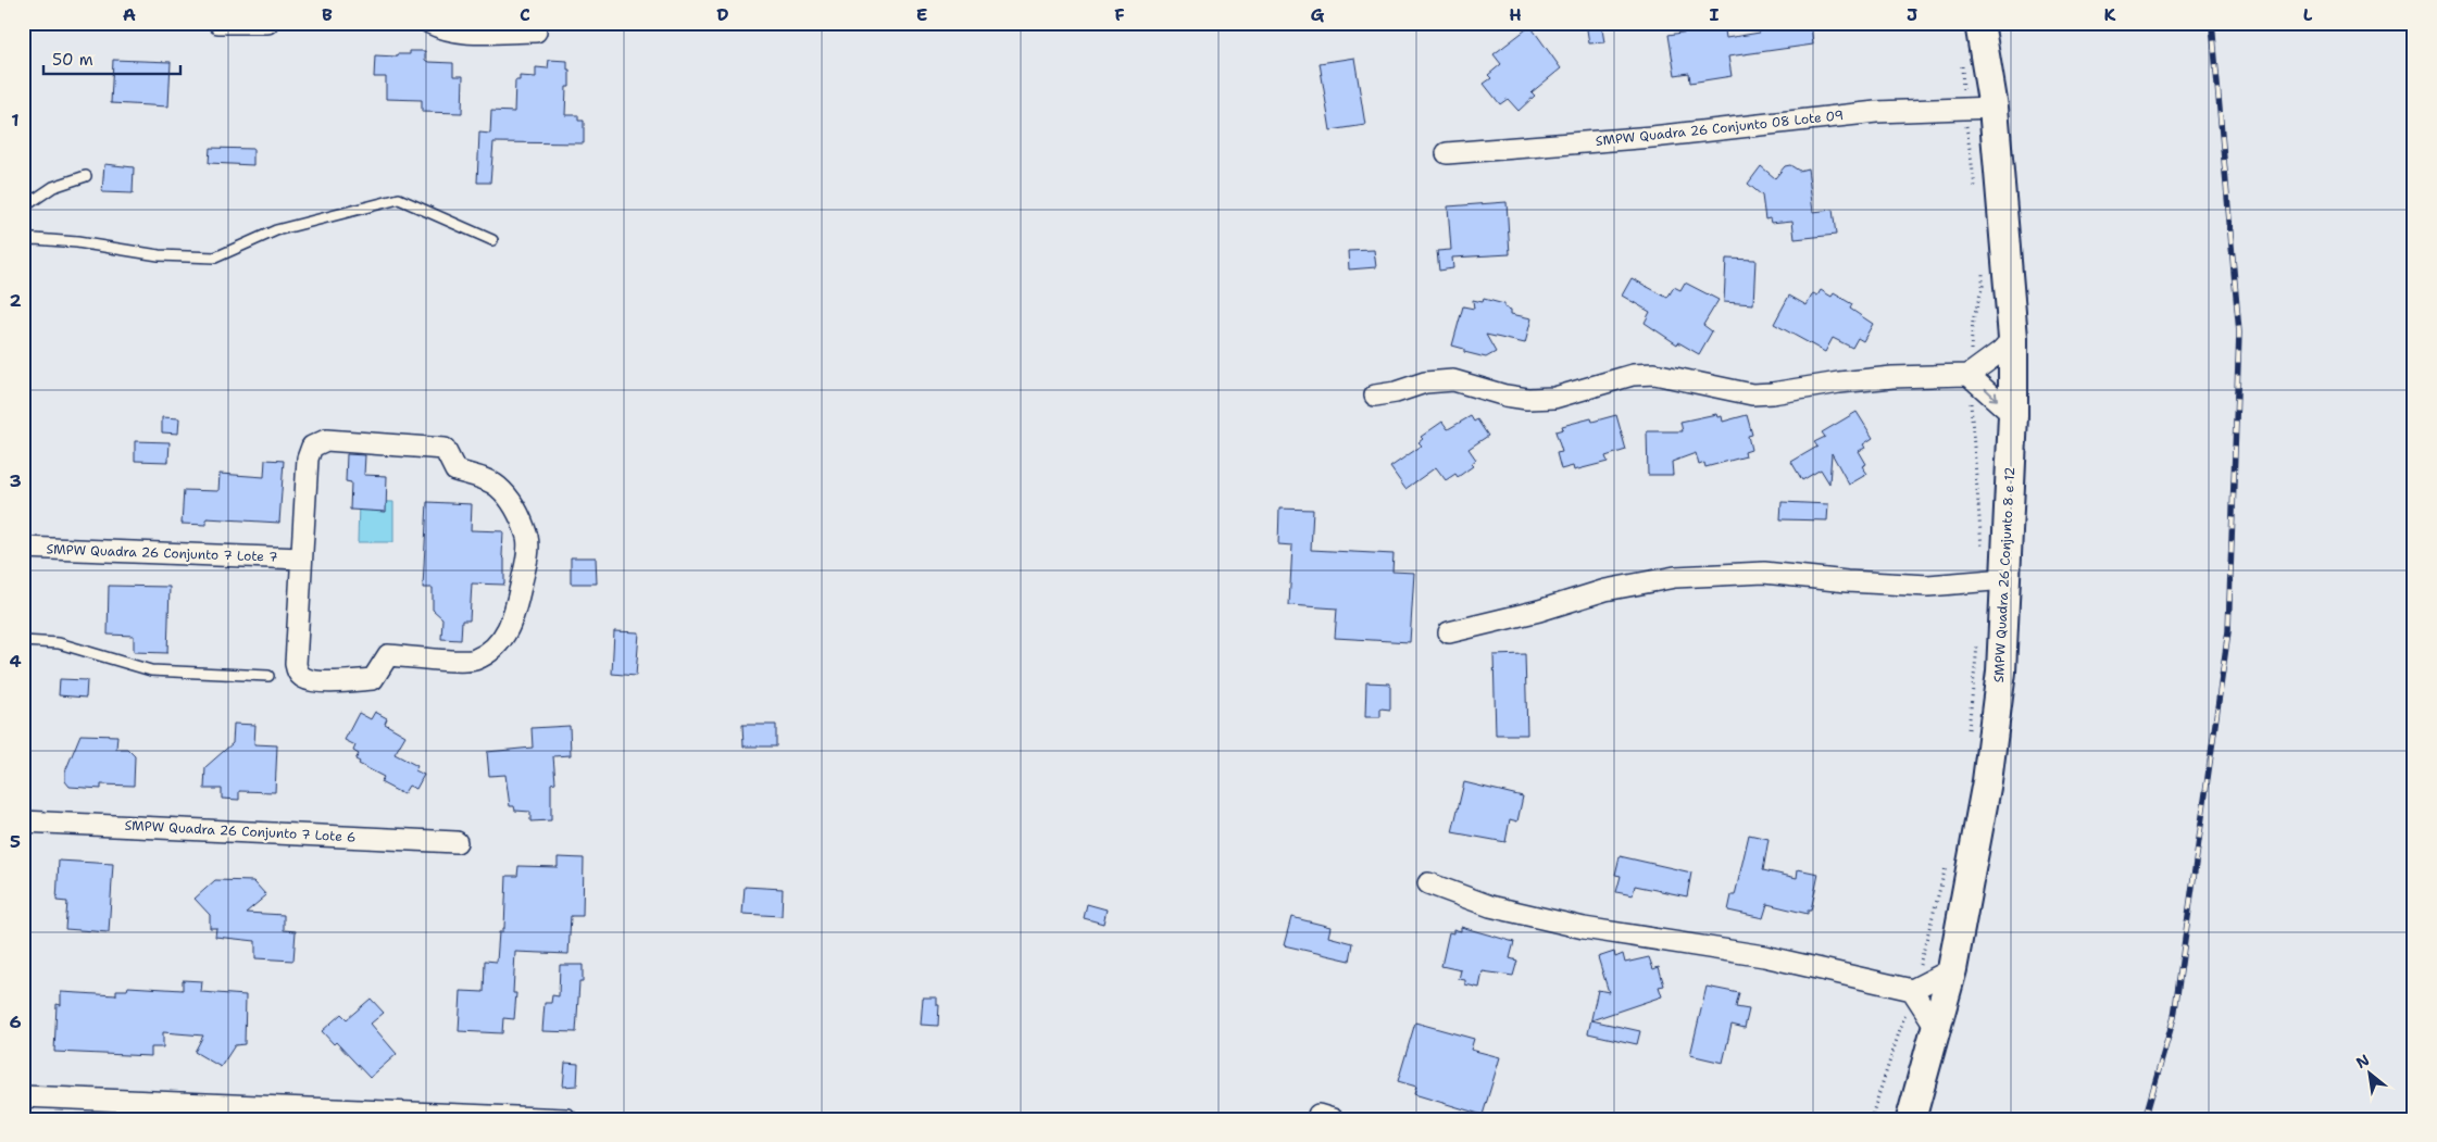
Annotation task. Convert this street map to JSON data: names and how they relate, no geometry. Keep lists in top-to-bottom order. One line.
{"streets":{"street":["SMPW Quadra 26 Conjunto 08 Lote 09","SMPW Quadra 26 Conjunto 7 Lote 7","SMPW Quadra 26 Conjunto 8 e 12","SMPW Quadra 26 Conjunto 7 Lote 6"]},"crossings":[["SMPW Quadra 26 Conjunto 08 Lote 09","SMPW Quadra 26 Conjunto 8 e 12"]],"scale_bar":"50 m","north":"top left","grid":{"columns":["A","B","C","D","E","F","G","H","I","J","K","L"],"rows":["1","2","3","4","5","6"]}}
